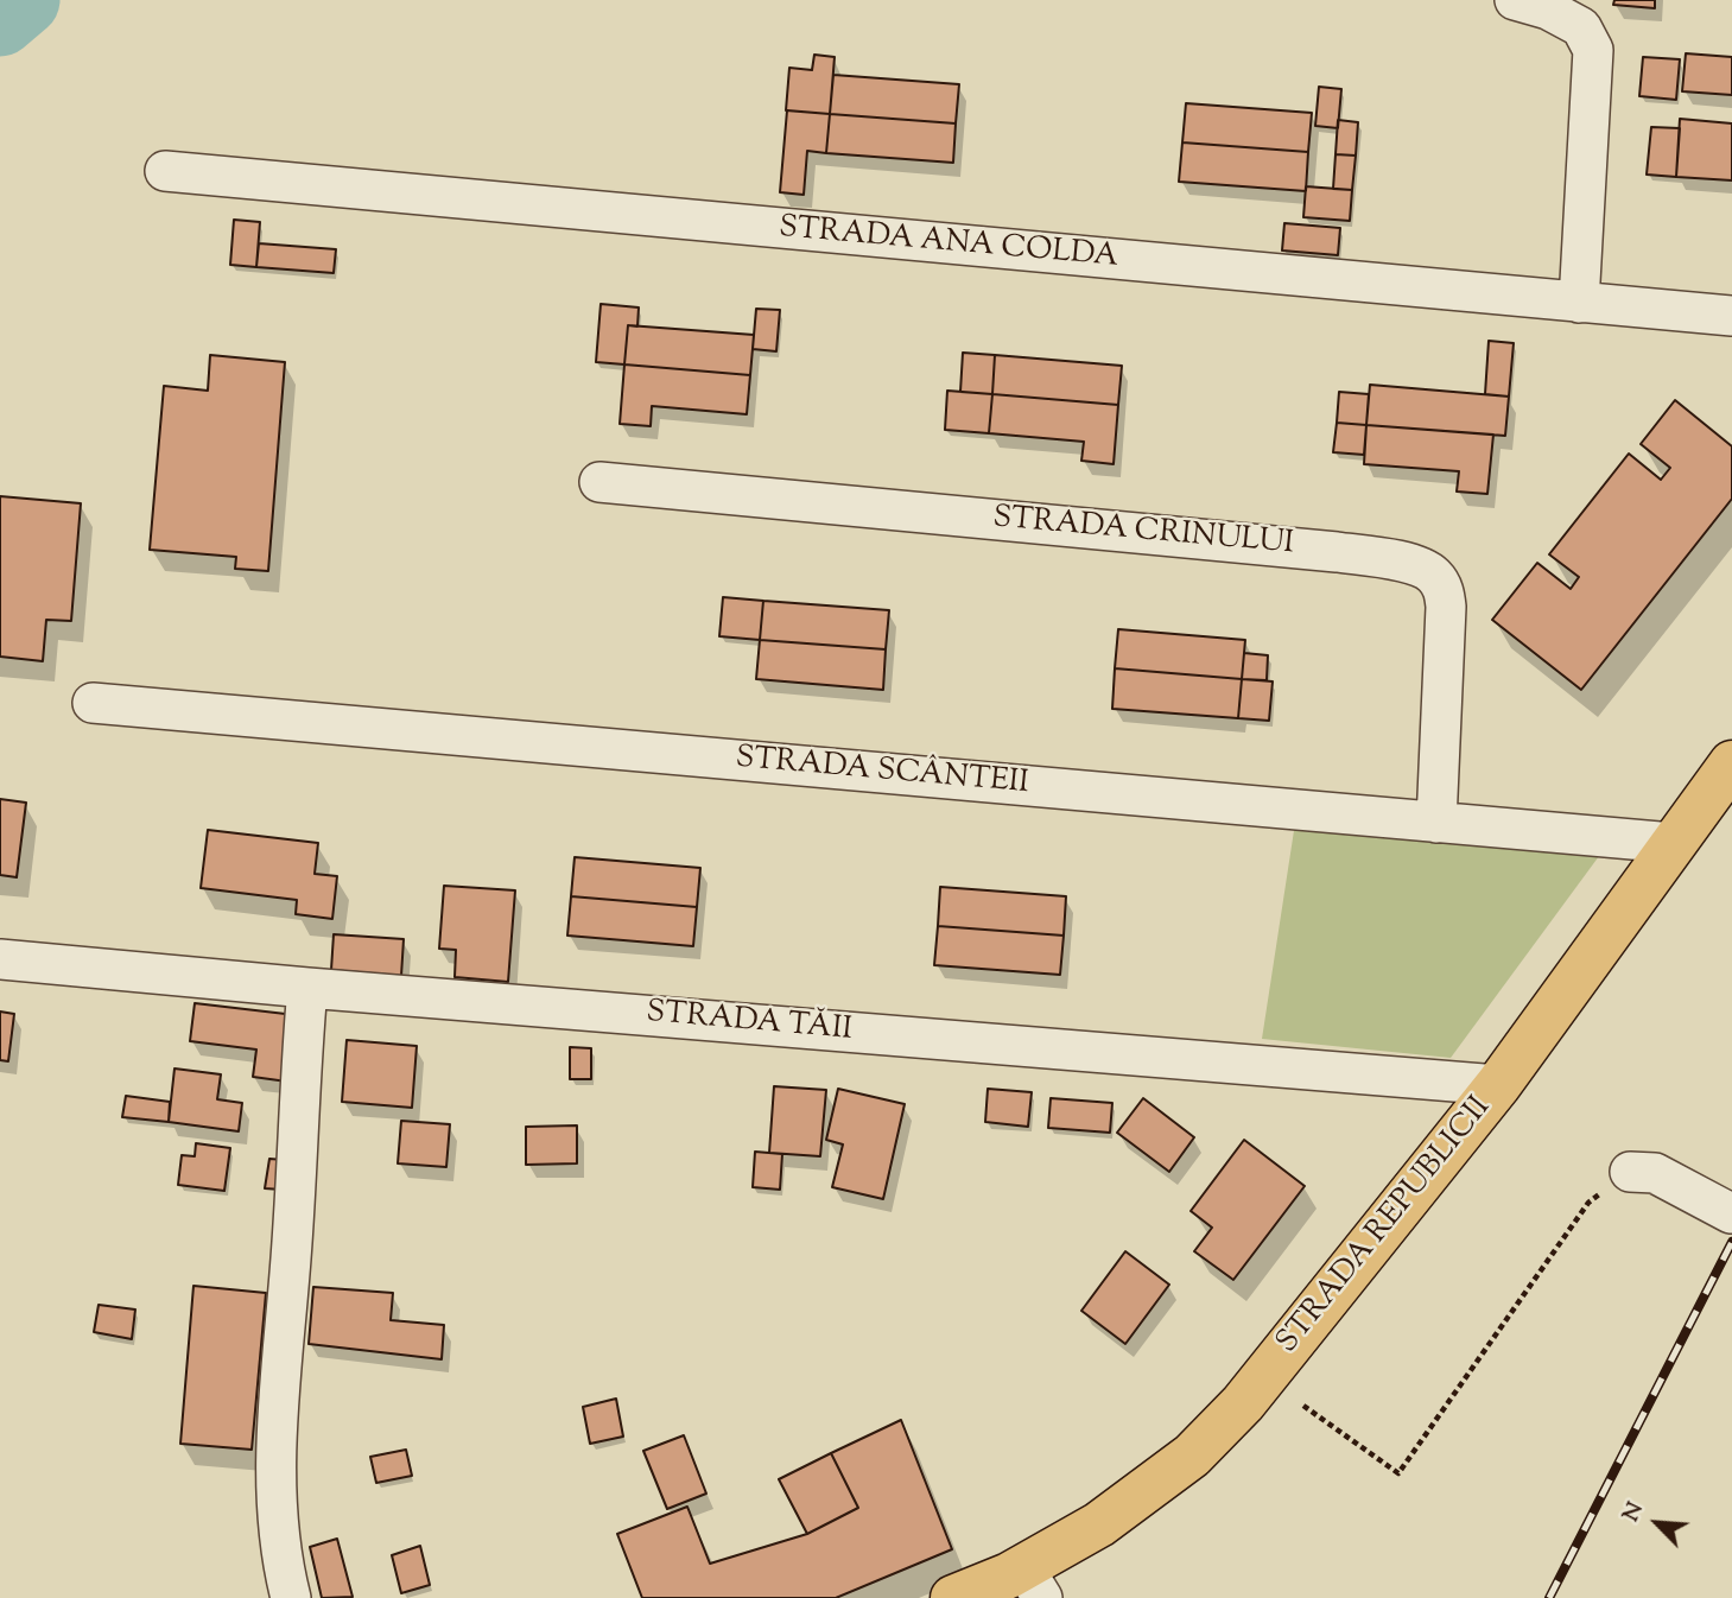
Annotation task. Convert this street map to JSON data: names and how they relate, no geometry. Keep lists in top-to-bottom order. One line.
{"streets":{"main road":["STRADA REPUBLICII"],"street":["STRADA ANA COLDA","STRADA CRINULUI","STRADA SCÂNTEII","STRADA TĂII"]},"crossings":[["STRADA CRINULUI","STRADA SCÂNTEII"],["STRADA SCÂNTEII","STRADA REPUBLICII"],["STRADA TĂII","STRADA REPUBLICII"]],"north":"top left"}
